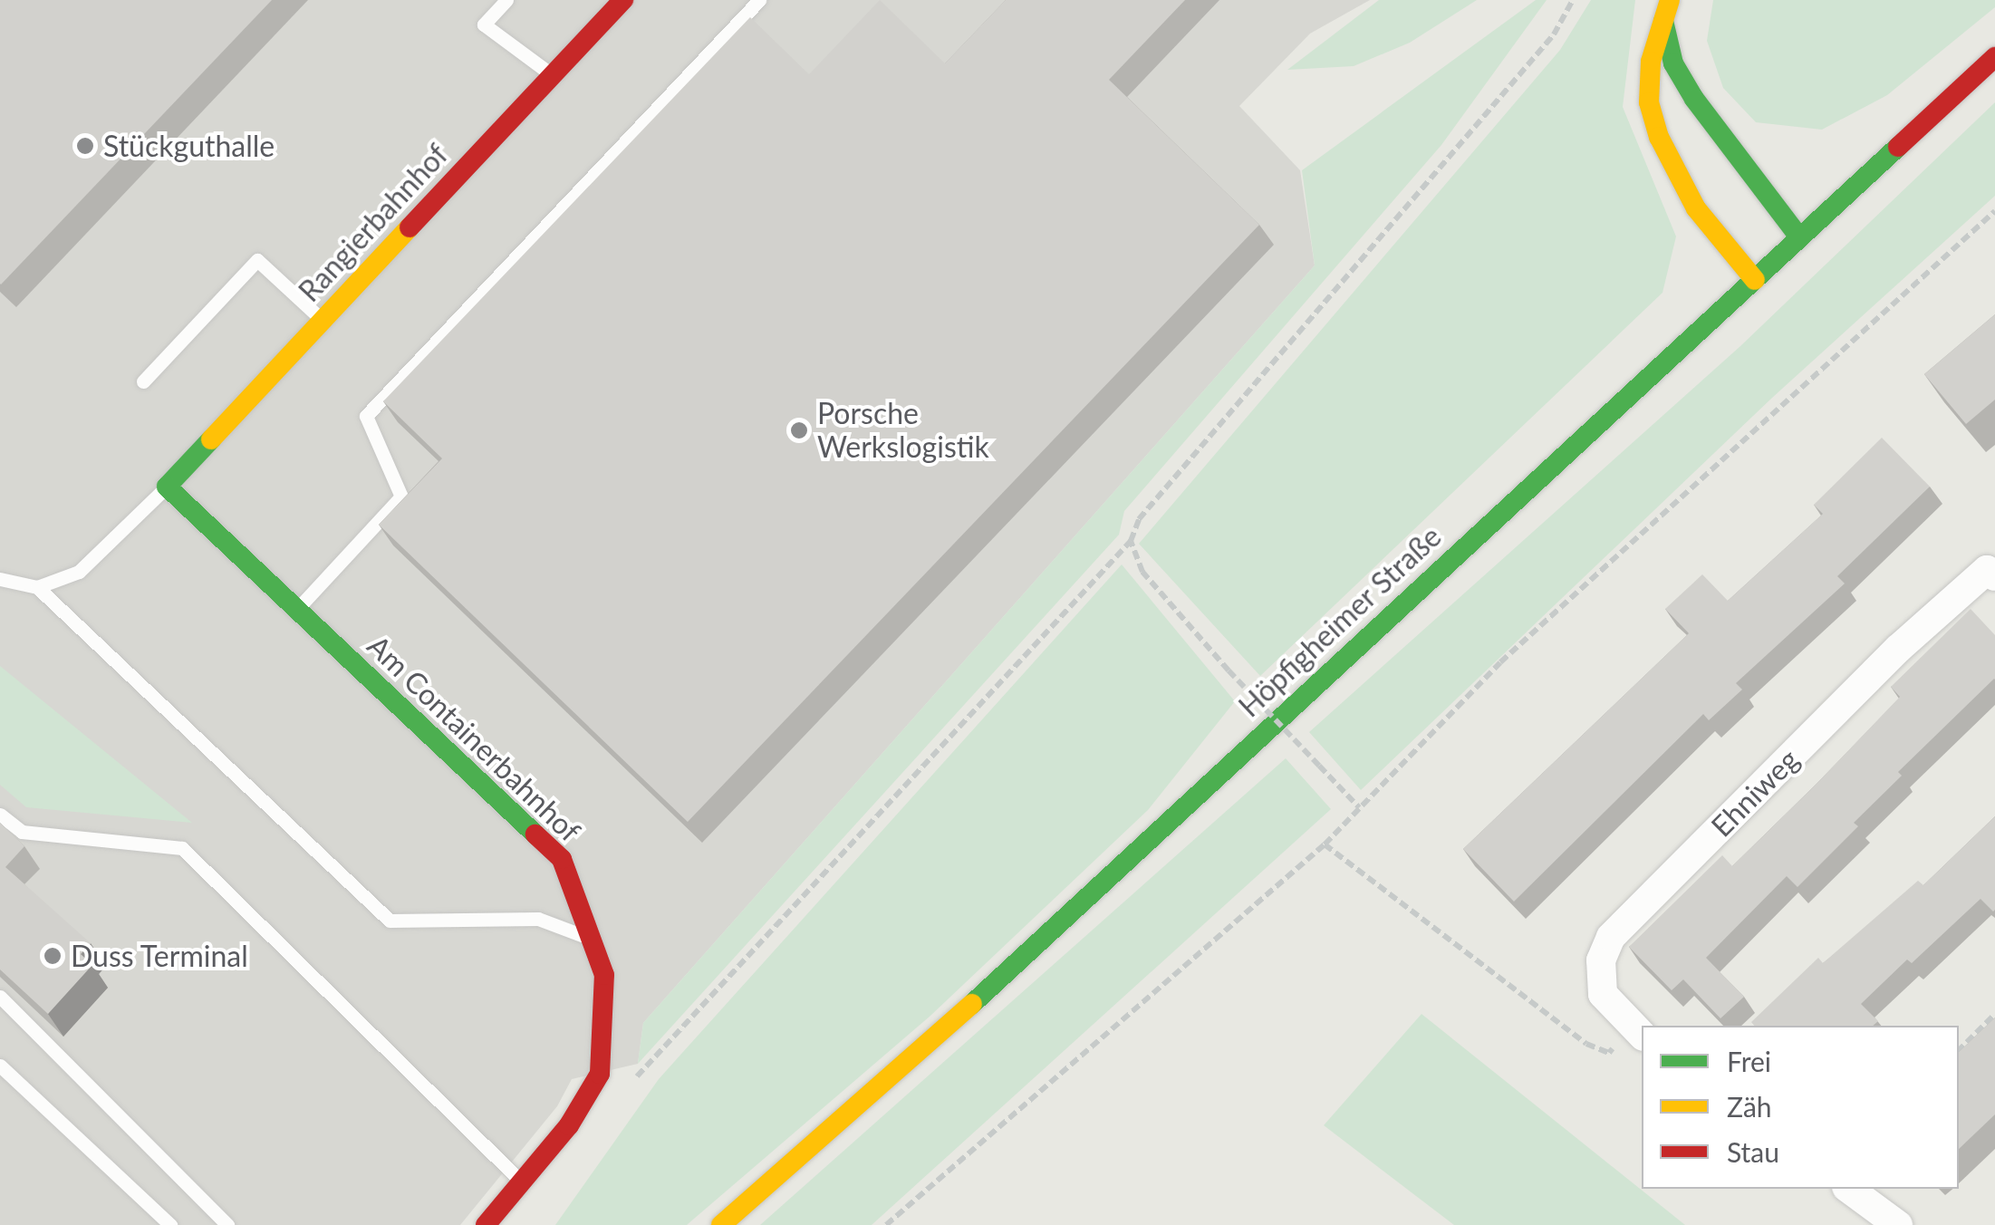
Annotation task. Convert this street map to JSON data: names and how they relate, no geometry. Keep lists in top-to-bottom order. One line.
{"streets":{"main road":["Rangierbahnhof","Höpfigheimer Straße","Am Containerbahnhof"],"street":["Ehniweg"]},"crossings":[["Rangierbahnhof","Am Containerbahnhof"]],"places":["Stückguthalle","Porsche Werkslogistik","Duss Terminal"],"legend":["Frei","Zäh","Stau"]}
